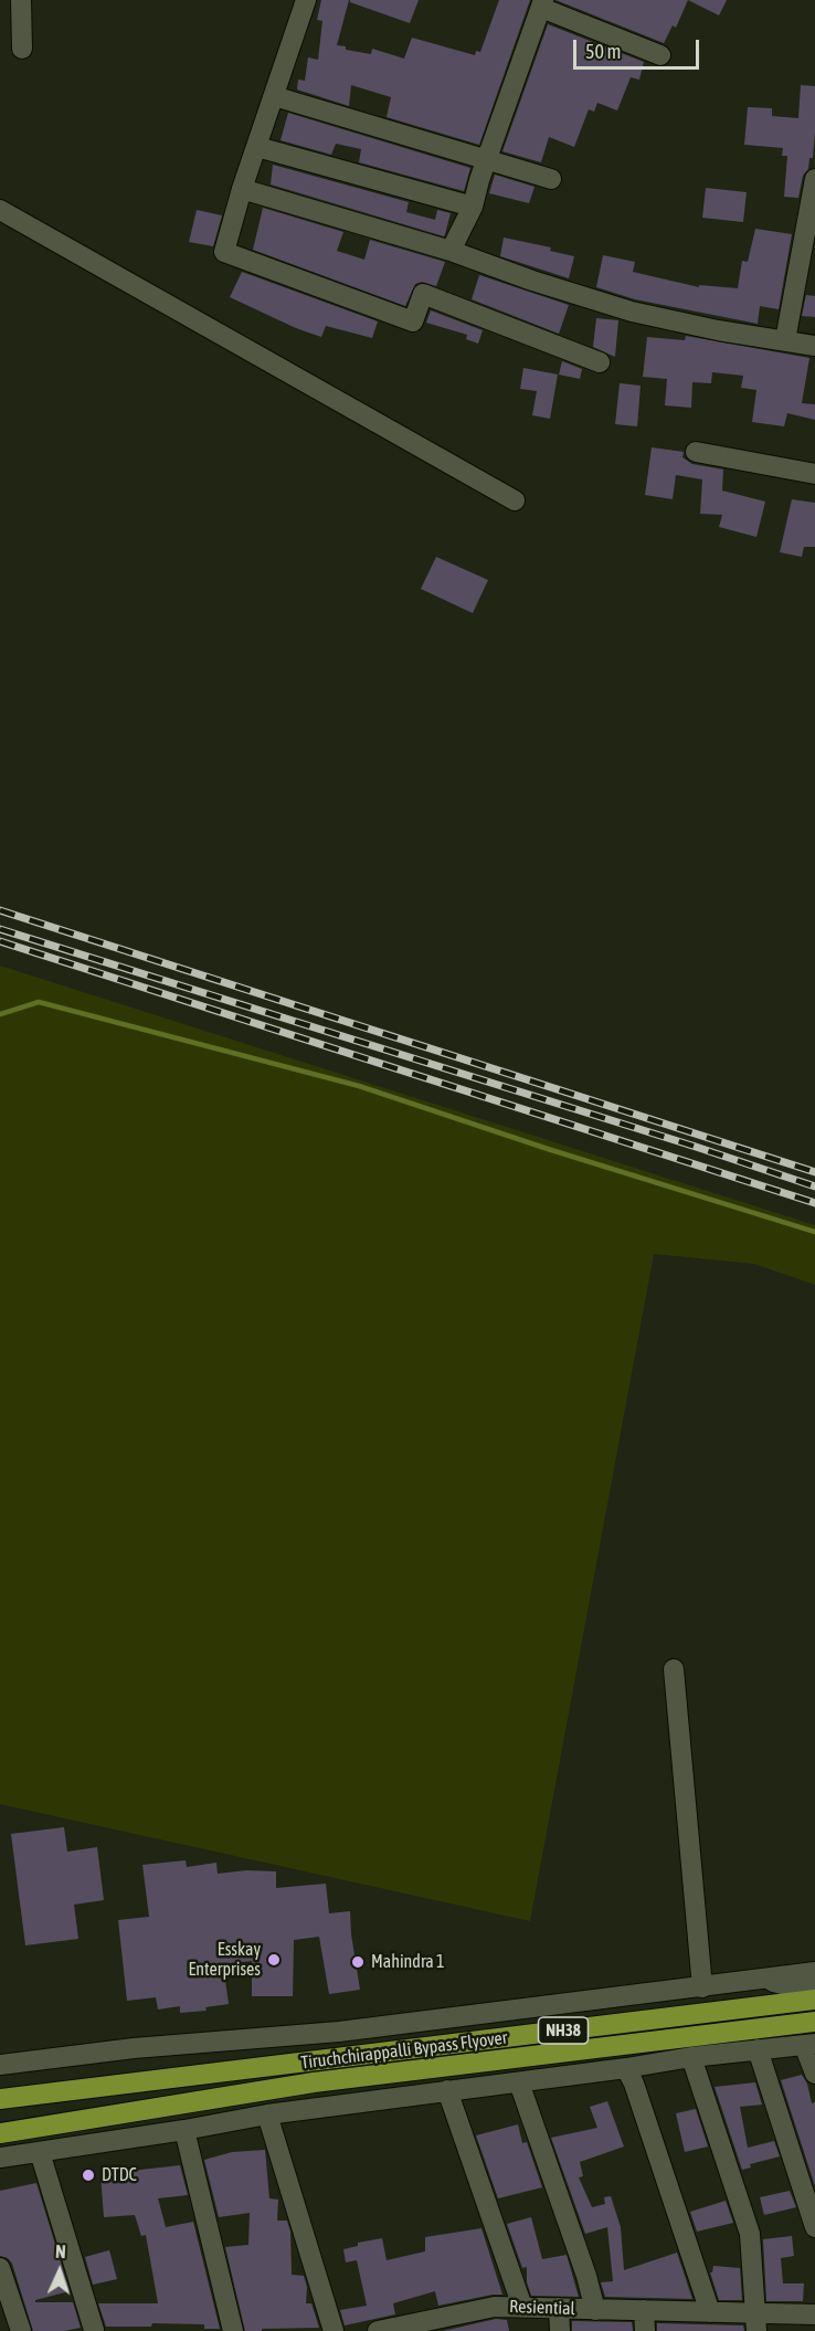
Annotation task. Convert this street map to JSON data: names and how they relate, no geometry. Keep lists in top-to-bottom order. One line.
{"streets":{"highway":["NH38","Tiruchchirappalli Bypass Flyover"],"street":["Resiential"]},"places":["Esskay Enterprises","Mahindra 1","DTDC"],"scale_bar":"50 m","north":"top"}
